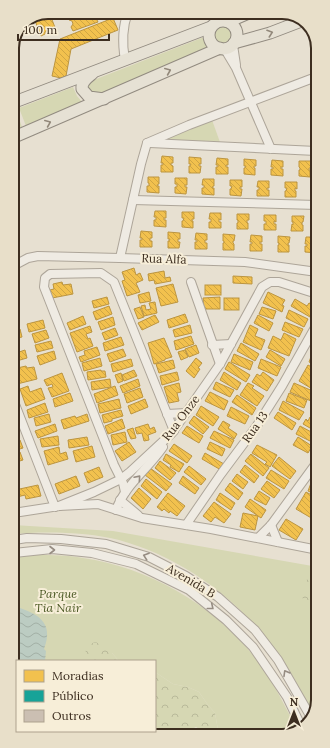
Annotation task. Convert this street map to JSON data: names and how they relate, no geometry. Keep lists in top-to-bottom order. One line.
{"streets":{"street":["Rua Alfa","Rua Onze","Rua 13","Avenida B"]},"parks":["Parque Tia Nair"],"legend":["Moradias","Público","Outros"],"scale_bar":"100 m","north":"top"}
